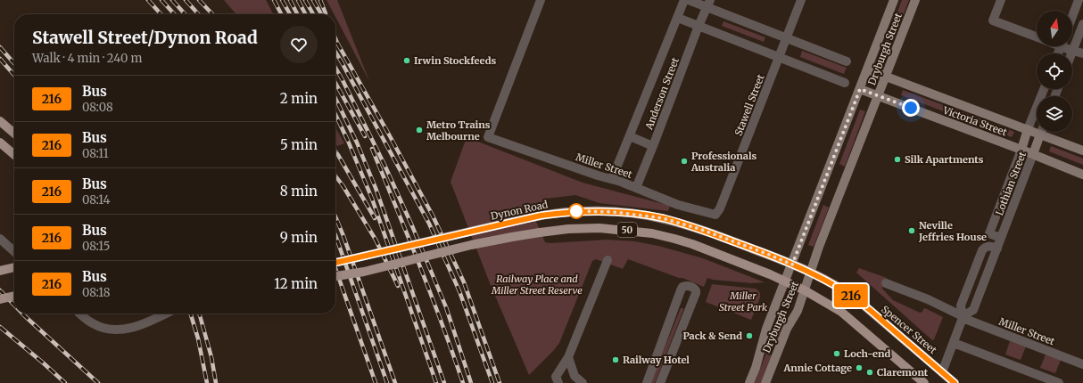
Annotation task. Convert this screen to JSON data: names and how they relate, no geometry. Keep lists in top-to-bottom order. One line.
{"streets":{"main road":["Dryburgh Street","Victoria Street","Lothian Street","Dynon Road","50","Spencer Street"],"street":["Anderson Street","Stawell Street","Miller Street"]},"crossings":[["Dryburgh Street","Victoria Street"],["Dryburgh Street","Dynon Road"],["Dryburgh Street","50"],["Dryburgh Street","Spencer Street"],["Anderson Street","Miller Street"],["Stawell Street","Miller Street"],["Victoria Street","Lothian Street"],["Miller Street","Lothian Street"],["Lothian Street","Spencer Street"],["Dynon Road","Spencer Street"]],"parks":["Railway Place and Miller Street Reserve","Miller Street Park"],"places":["Irwin Stockfeeds","Metro Trains Melbourne","Silk Apartments","Professionals Australia","Neville Jeffries House","Pack & Send","Loch-end","Railway Hotel","Annie Cottage","Claremont"],"lines":["bus line 216"],"north":"top","page":{"on_map":"216","heading":["Stawell Street/Dynon Road","Walk · 4 min · 240 m"],"list":[{"mark":"216","name":"Bus","note":"08:08","value":"2 min"},{"mark":"216","name":"Bus","note":"08:11","value":"5 min"},{"mark":"216","name":"Bus","note":"08:14","value":"8 min"},{"mark":"216","name":"Bus","note":"08:15","value":"9 min"},{"mark":"216","name":"Bus","note":"08:18","value":"12 min"}]}}
